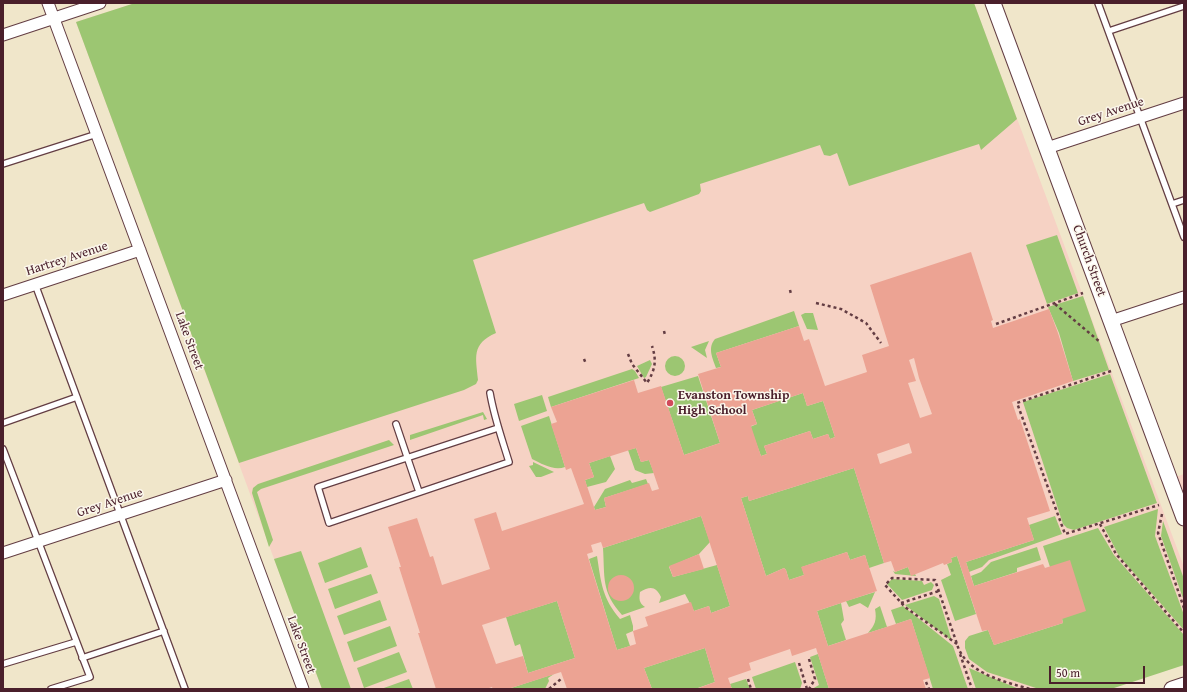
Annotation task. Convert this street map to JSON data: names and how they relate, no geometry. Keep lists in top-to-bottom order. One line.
{"streets":{"street":["Grey Avenue","Hartrey Avenue","Church Street","Lake Street"]},"crossings":[["Grey Avenue","Church Street"],["Grey Avenue","Lake Street"],["Hartrey Avenue","Lake Street"]],"places":["Evanston Township High School"],"scale_bar":"50 m"}
